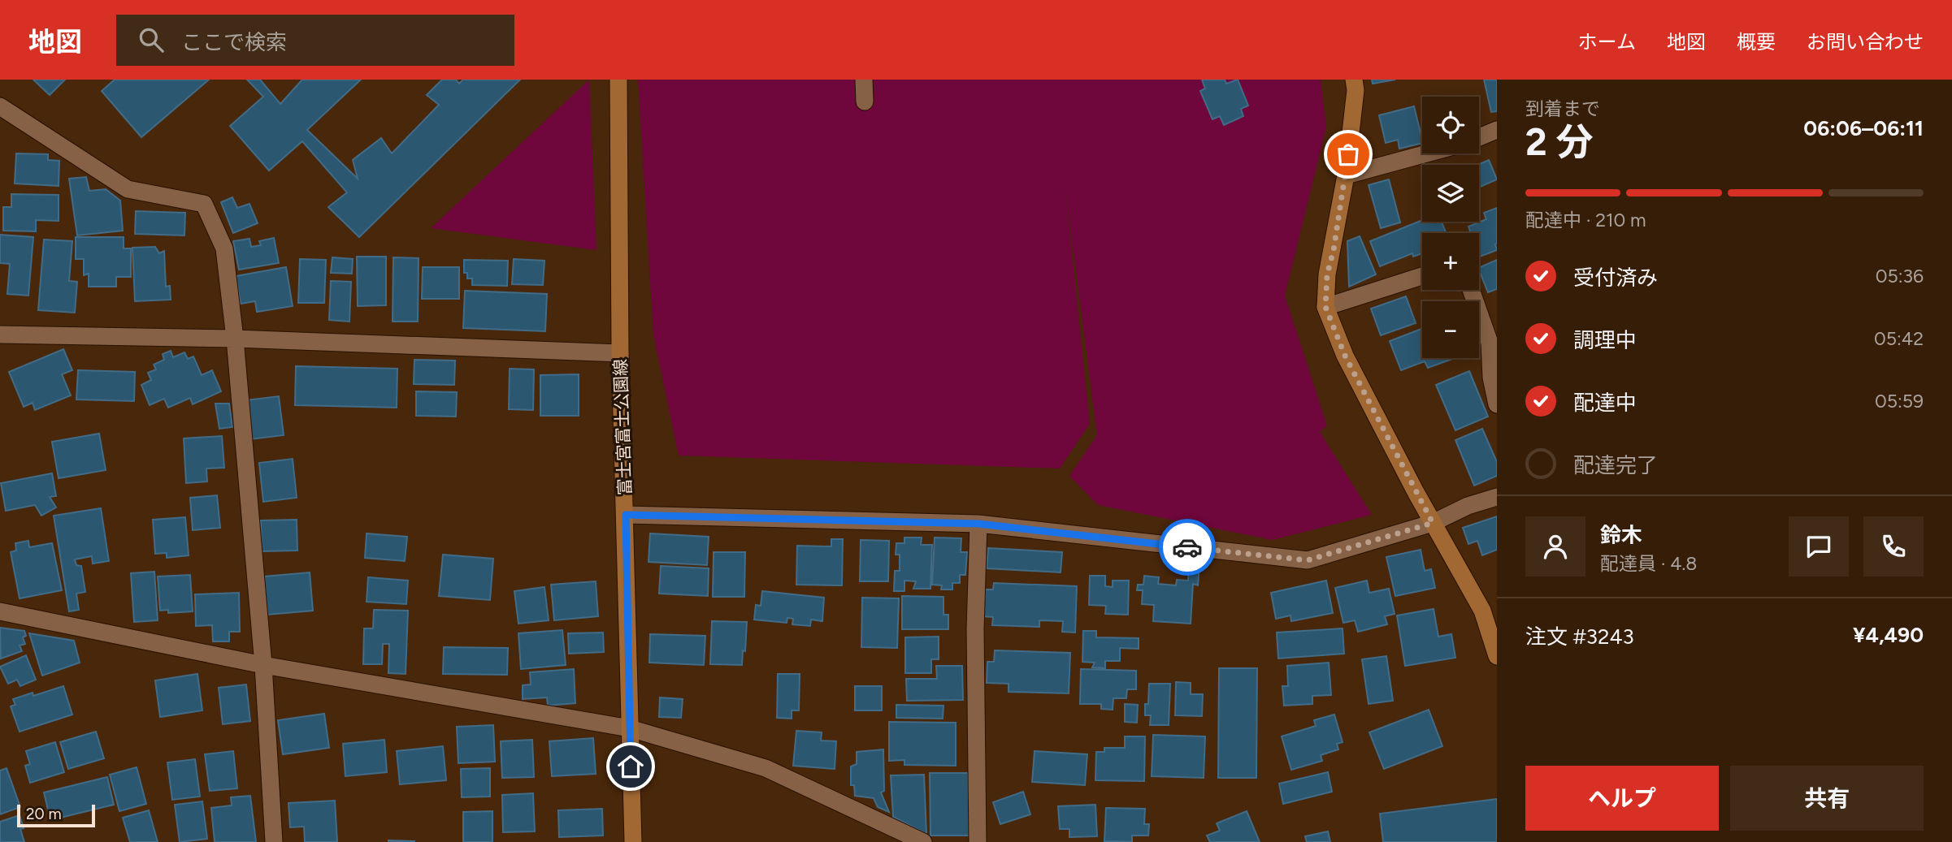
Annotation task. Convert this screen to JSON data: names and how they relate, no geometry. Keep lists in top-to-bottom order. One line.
{"streets":{"main road":["富士宮富士公園線"]},"scale_bar":"20 m","page":{"header":"地図","search":"ここで検索","nav":["ホーム","地図","概要","お問い合わせ"],"heading":["2 分","到着まで","06:06–06:11"],"panel":["鈴木","配達員 · 4.8","注文 #3243","¥4,490"],"map_buttons":["+","−"],"bar":"配達中 · 210 m","list":[["受付済み","05:36"],["調理中","05:42"],["配達中","05:59"],"配達完了"],"buttons":["ヘルプ","共有"],"scale":"20 m"}}
